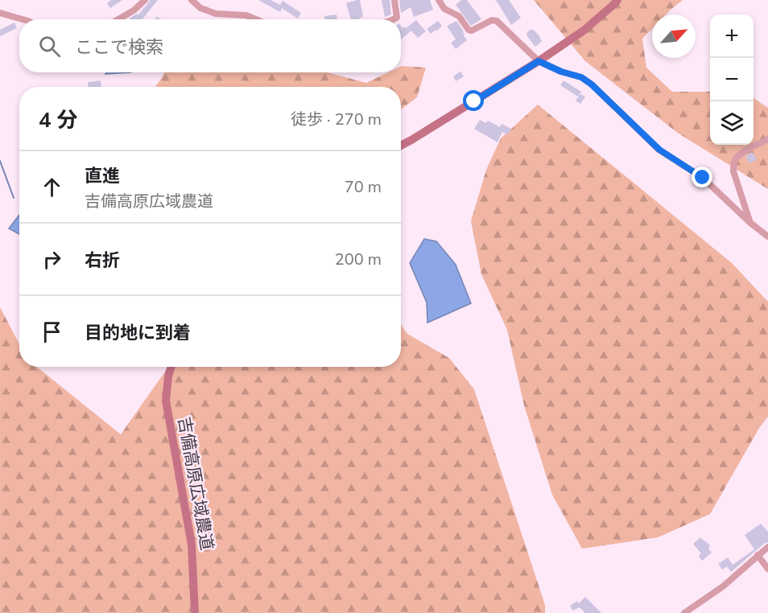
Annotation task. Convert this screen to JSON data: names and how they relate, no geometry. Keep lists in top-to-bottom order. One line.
{"streets":{"street":["吉備高原広域農道"]},"north":"top right","page":{"map_buttons":["+","−"],"search":"ここで検索","heading":["4 分","徒歩 · 270 m"],"list":[["直進","吉備高原広域農道","70 m"],["右折","200 m"],"目的地に到着"]}}
